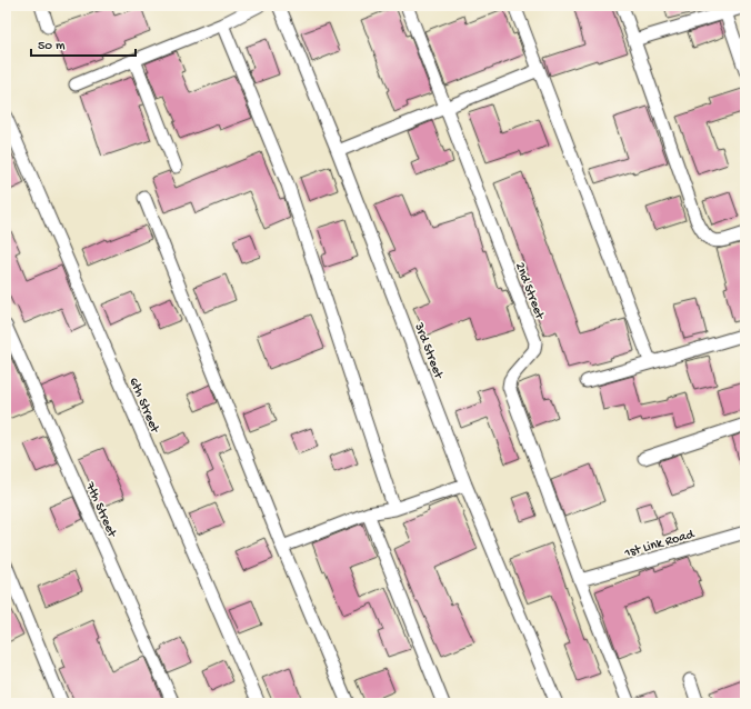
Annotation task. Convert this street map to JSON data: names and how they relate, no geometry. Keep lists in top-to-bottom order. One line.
{"streets":{"street":["2nd Street","3rd Street","6th Street","7th Street","1st Link Road"]},"crossings":[["2nd Street","1st Link Road"]],"scale_bar":"50 m"}
